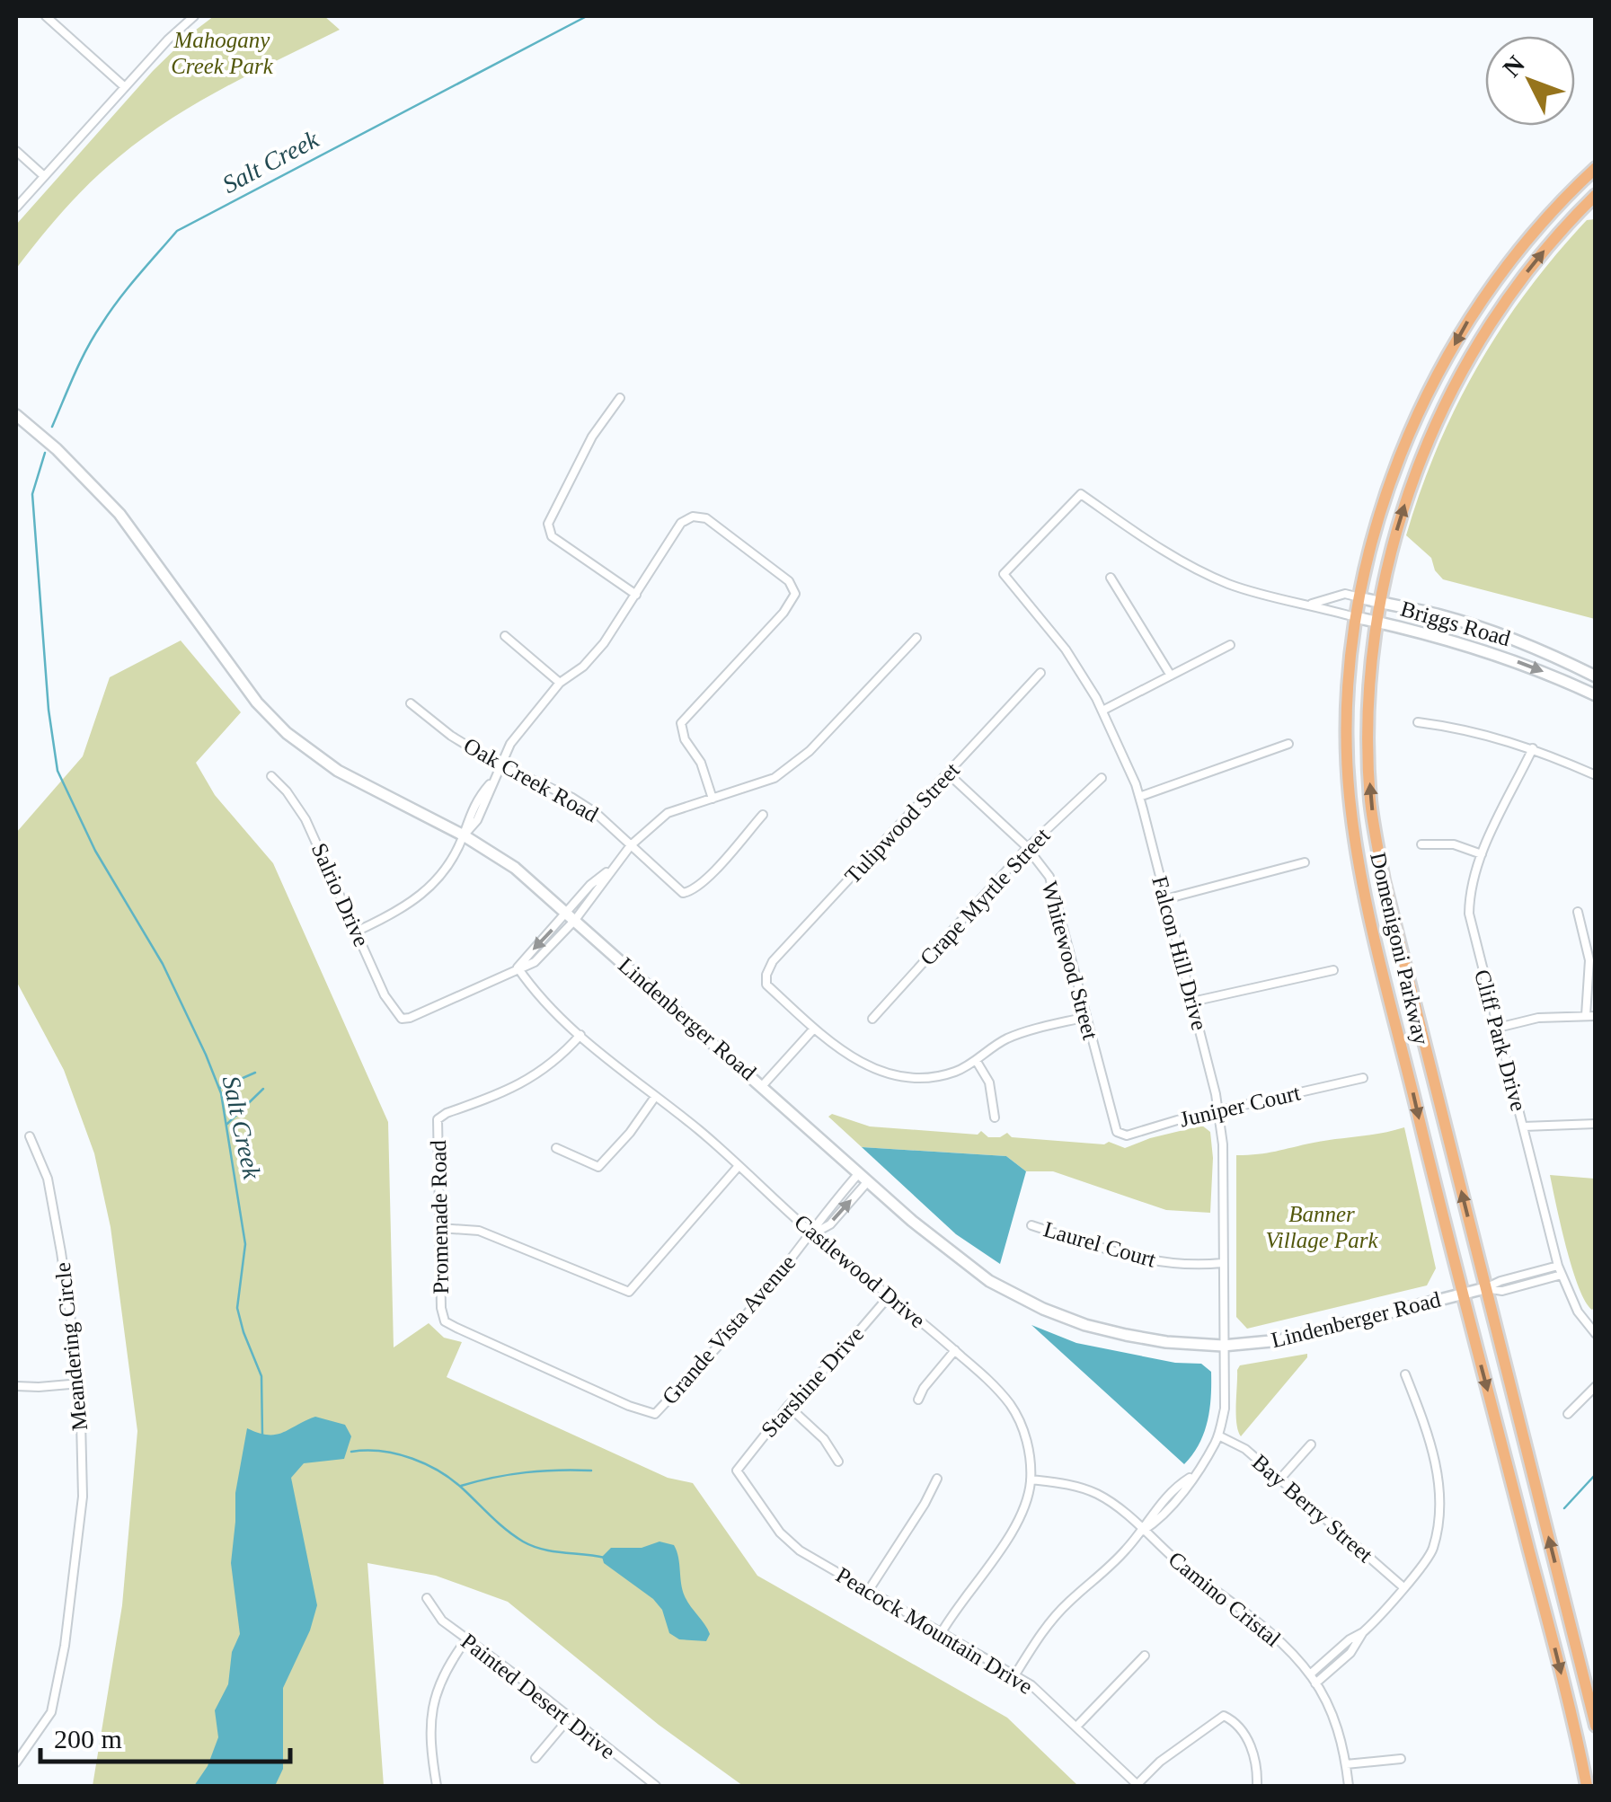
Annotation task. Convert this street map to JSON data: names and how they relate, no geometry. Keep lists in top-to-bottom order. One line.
{"streets":{"main road":["Domenigoni Parkway"],"street":["Briggs Road","Oak Creek Road","Tulipwood Street","Salrio Drive","Crape Myrtle Street","Falcon Hill Drive","Whitewood Street","Lindenberger Road","Cliff Park Drive","Juniper Court","Promenade Road","Laurel Court","Castlewood Drive","Grande Vista Avenue","Meandering Circle","Starshine Drive","Bay Berry Street","Camino Cristal","Peacock Mountain Drive","Painted Desert Drive"]},"crossings":[["Briggs Road","Domenigoni Parkway"],["Briggs Road","Falcon Hill Drive"],["Tulipwood Street","Whitewood Street"],["Salrio Drive","Castlewood Drive"],["Crape Myrtle Street","Whitewood Street"],["Domenigoni Parkway","Lindenberger Road"],["Falcon Hill Drive","Lindenberger Road"],["Falcon Hill Drive","Juniper Court"],["Falcon Hill Drive","Laurel Court"],["Falcon Hill Drive","Bay Berry Street"],["Falcon Hill Drive","Camino Cristal"],["Falcon Hill Drive","Peacock Mountain Drive"],["Whitewood Street","Juniper Court"],["Lindenberger Road","Grande Vista Avenue"],["Promenade Road","Castlewood Drive"],["Promenade Road","Grande Vista Avenue"],["Castlewood Drive","Grande Vista Avenue"],["Castlewood Drive","Starshine Drive"],["Castlewood Drive","Camino Cristal"],["Castlewood Drive","Peacock Mountain Drive"],["Starshine Drive","Peacock Mountain Drive"]],"water":["Salt Creek"],"parks":["Mahogany Creek Park","Banner Village Park"],"scale_bar":"200 m","north":"top left"}
